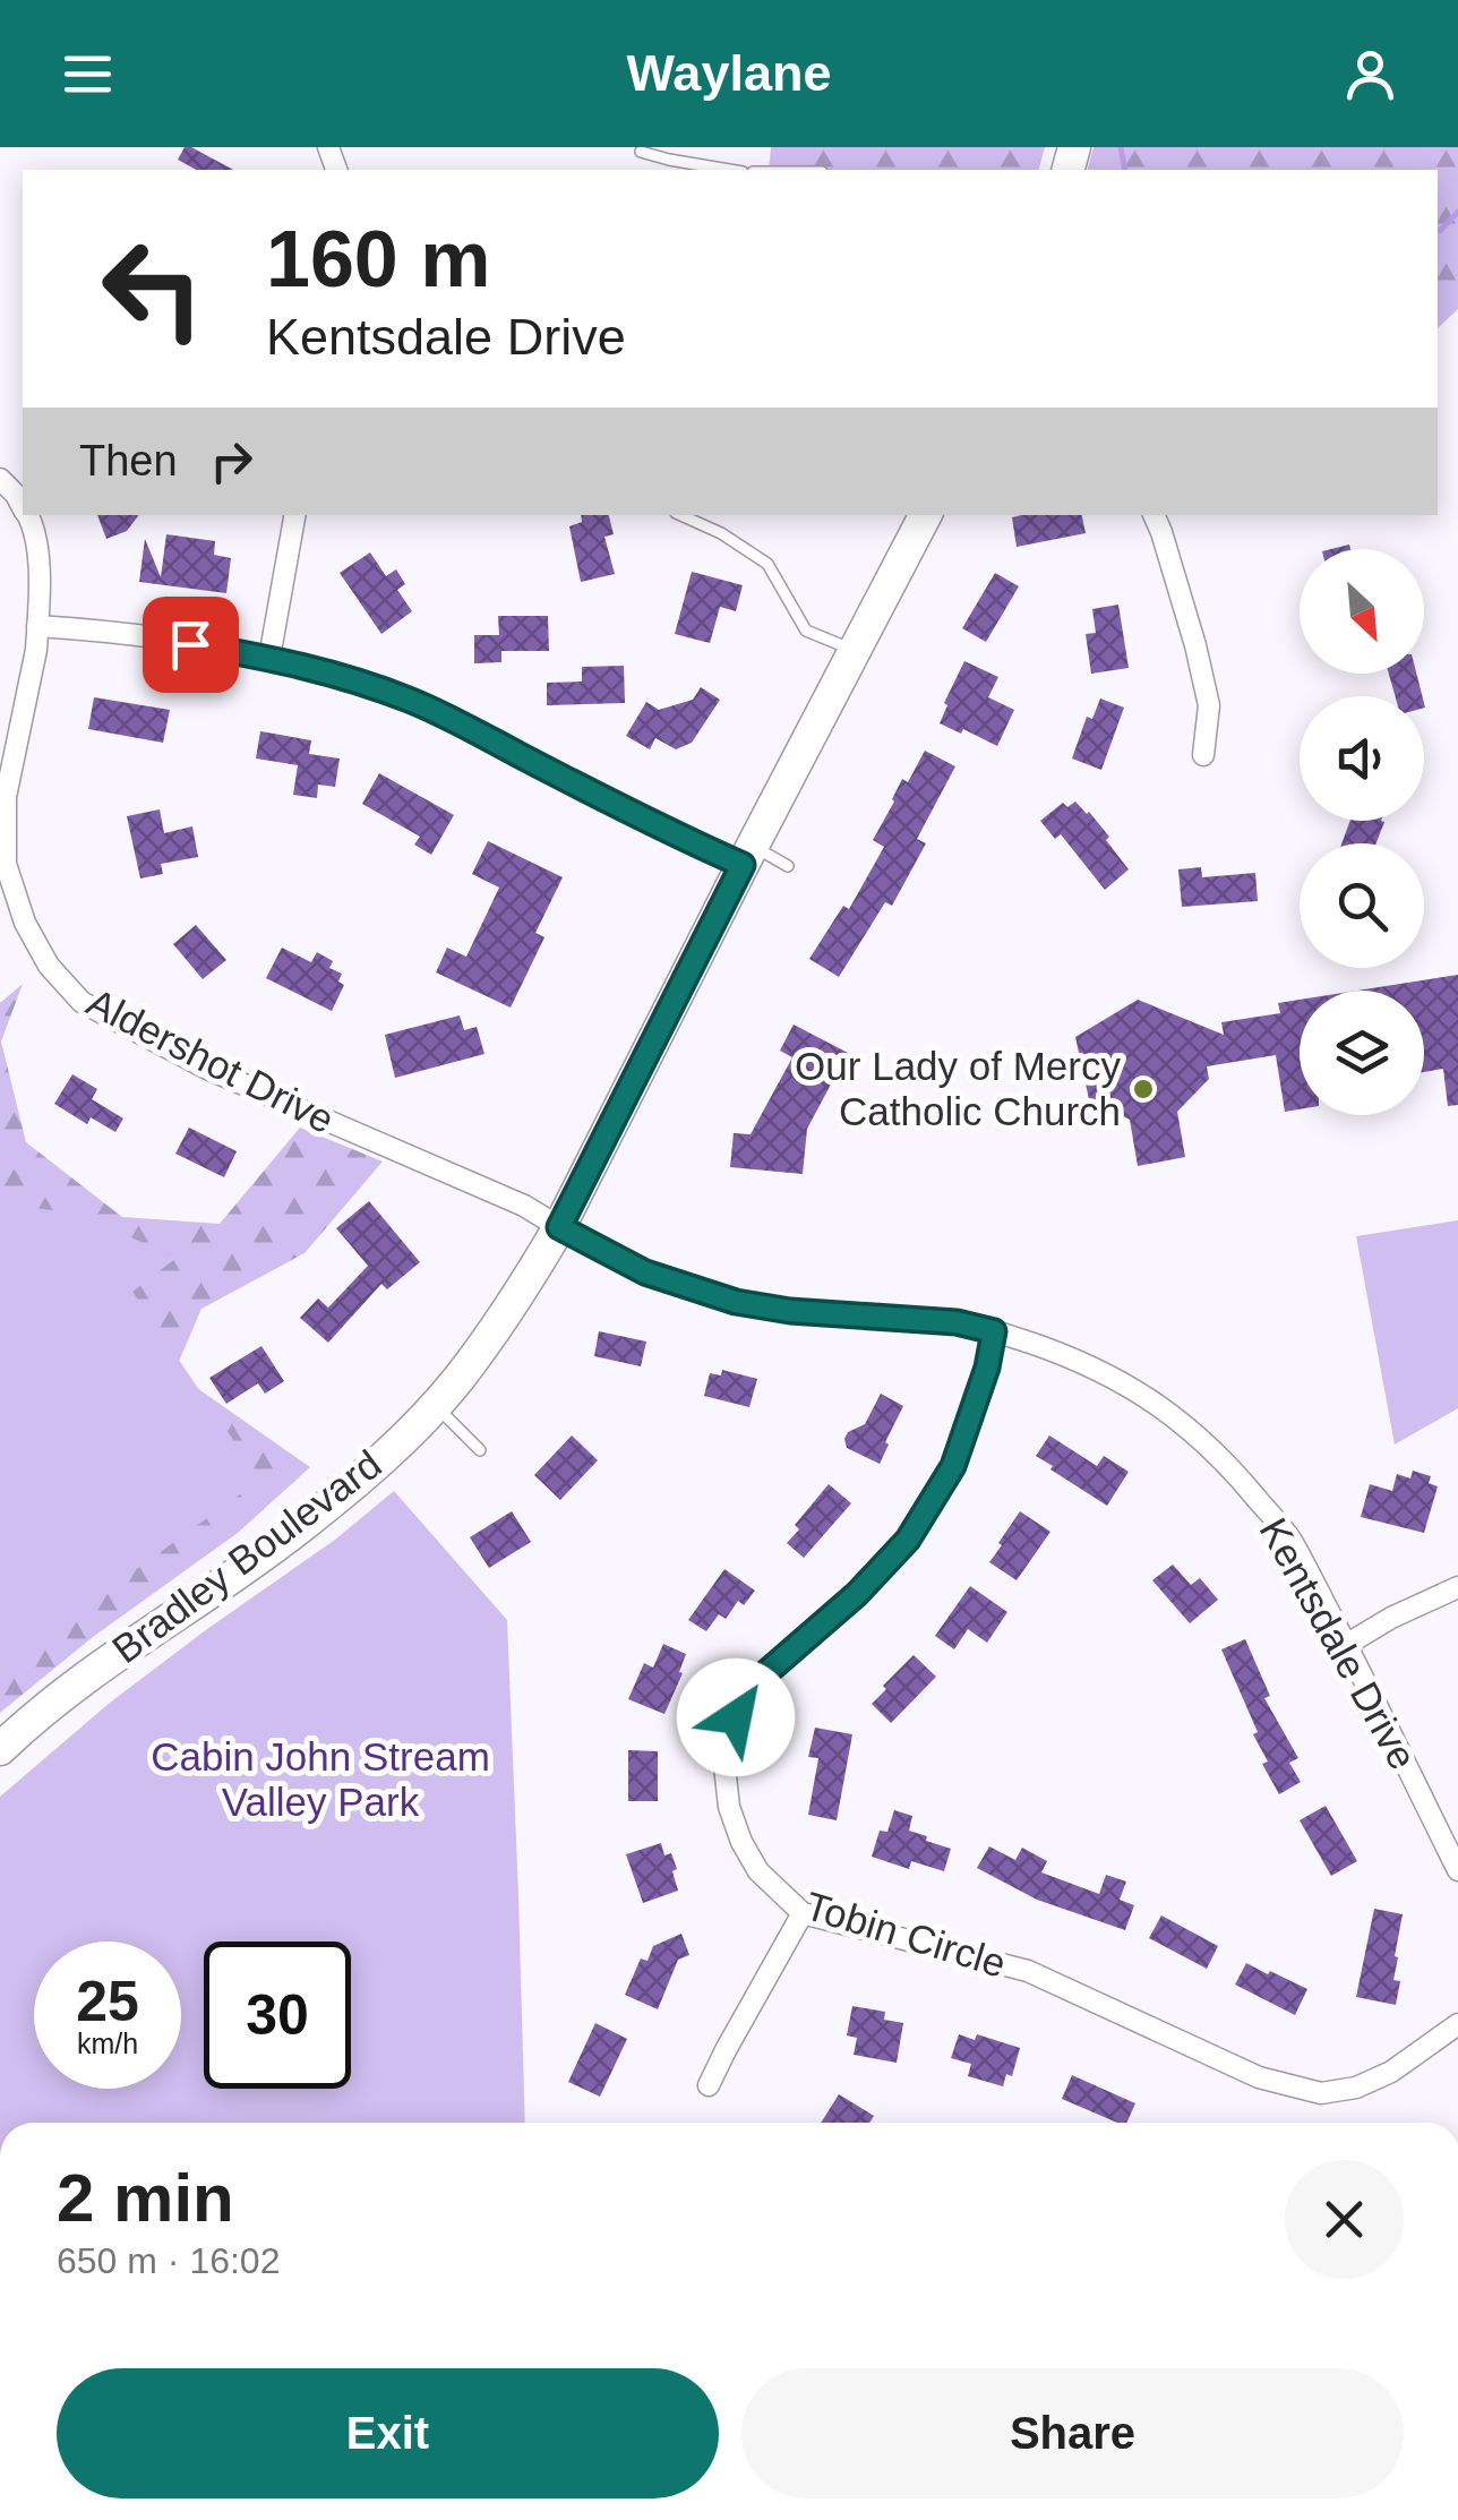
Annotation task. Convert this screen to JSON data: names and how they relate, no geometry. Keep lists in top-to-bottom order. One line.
{"streets":{"main road":["Bradley Boulevard"],"street":["Aldershot Drive","Kentsdale Drive","Tobin Circle"]},"crossings":[["Aldershot Drive","Bradley Boulevard"],["Aldershot Drive","Kentsdale Drive"],["Bradley Boulevard","Kentsdale Drive"],["Kentsdale Drive","Tobin Circle"]],"parks":["Cabin John Stream Valley Park"],"places":["Our Lady of Mercy Catholic Church"],"north":"bottom right","page":{"header":"Waylane","turn":["160 m","Kentsdale Drive"],"then":"Then","speed":"25 km/h","limit":"30","heading":["2 min","650 m · 16:02"],"buttons":["Exit","Share"]}}
